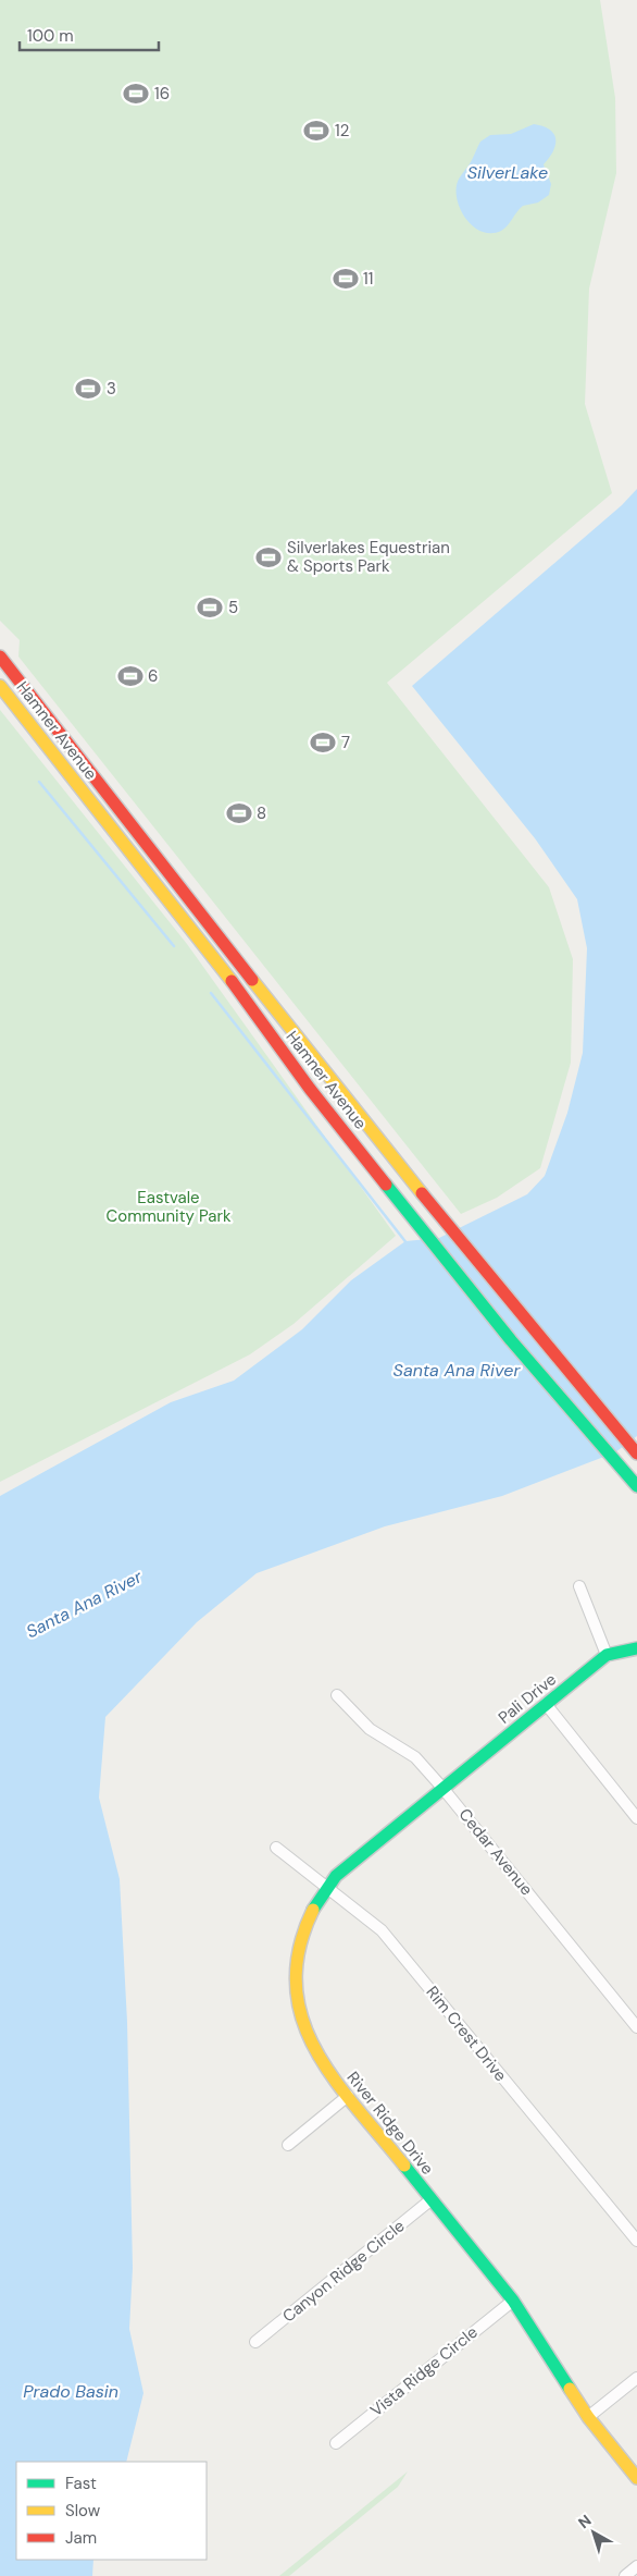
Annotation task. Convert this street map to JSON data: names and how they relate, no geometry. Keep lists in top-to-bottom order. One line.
{"streets":{"main road":["Hamner Avenue","Pali Drive","River Ridge Drive"],"street":["Cedar Avenue","Rim Crest Drive","Canyon Ridge Circle","Vista Ridge Circle"]},"crossings":[["Pali Drive","Cedar Avenue"],["Pali Drive","River Ridge Drive"],["Cedar Avenue","River Ridge Drive"],["Rim Crest Drive","River Ridge Drive"],["River Ridge Drive","Canyon Ridge Circle"],["River Ridge Drive","Vista Ridge Circle"]],"water":["SilverLake","Santa Ana River","Prado Basin"],"parks":["Eastvale Community Park"],"places":{"sports":["16","12","11","3","Silverlakes Equestrian & Sports Park","5","6","7","8"]},"legend":["Fast","Slow","Jam"],"scale_bar":"100 m","north":"top left"}
